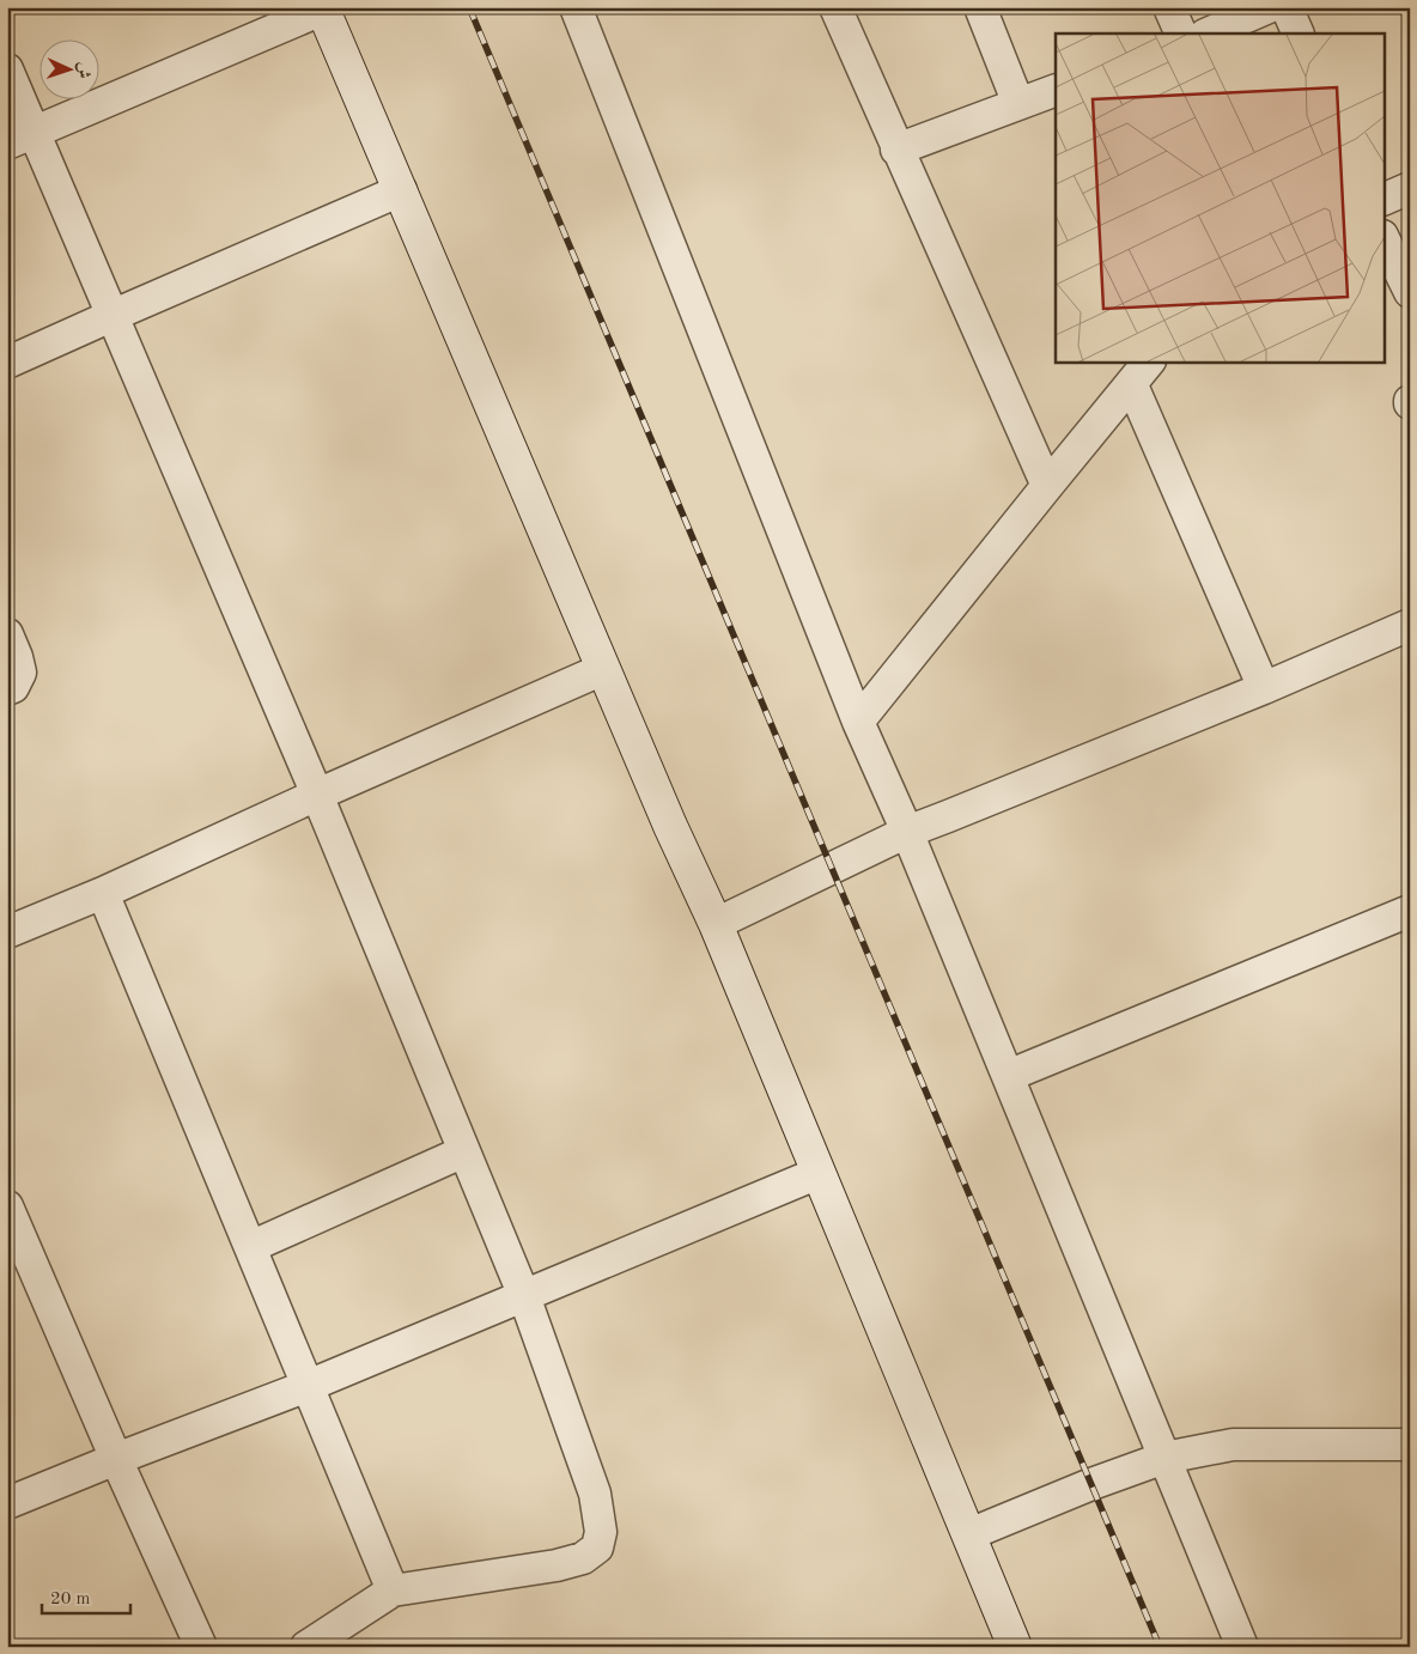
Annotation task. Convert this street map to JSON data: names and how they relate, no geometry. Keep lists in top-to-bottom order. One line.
{"scale_bar":"20 m","north":"right"}
